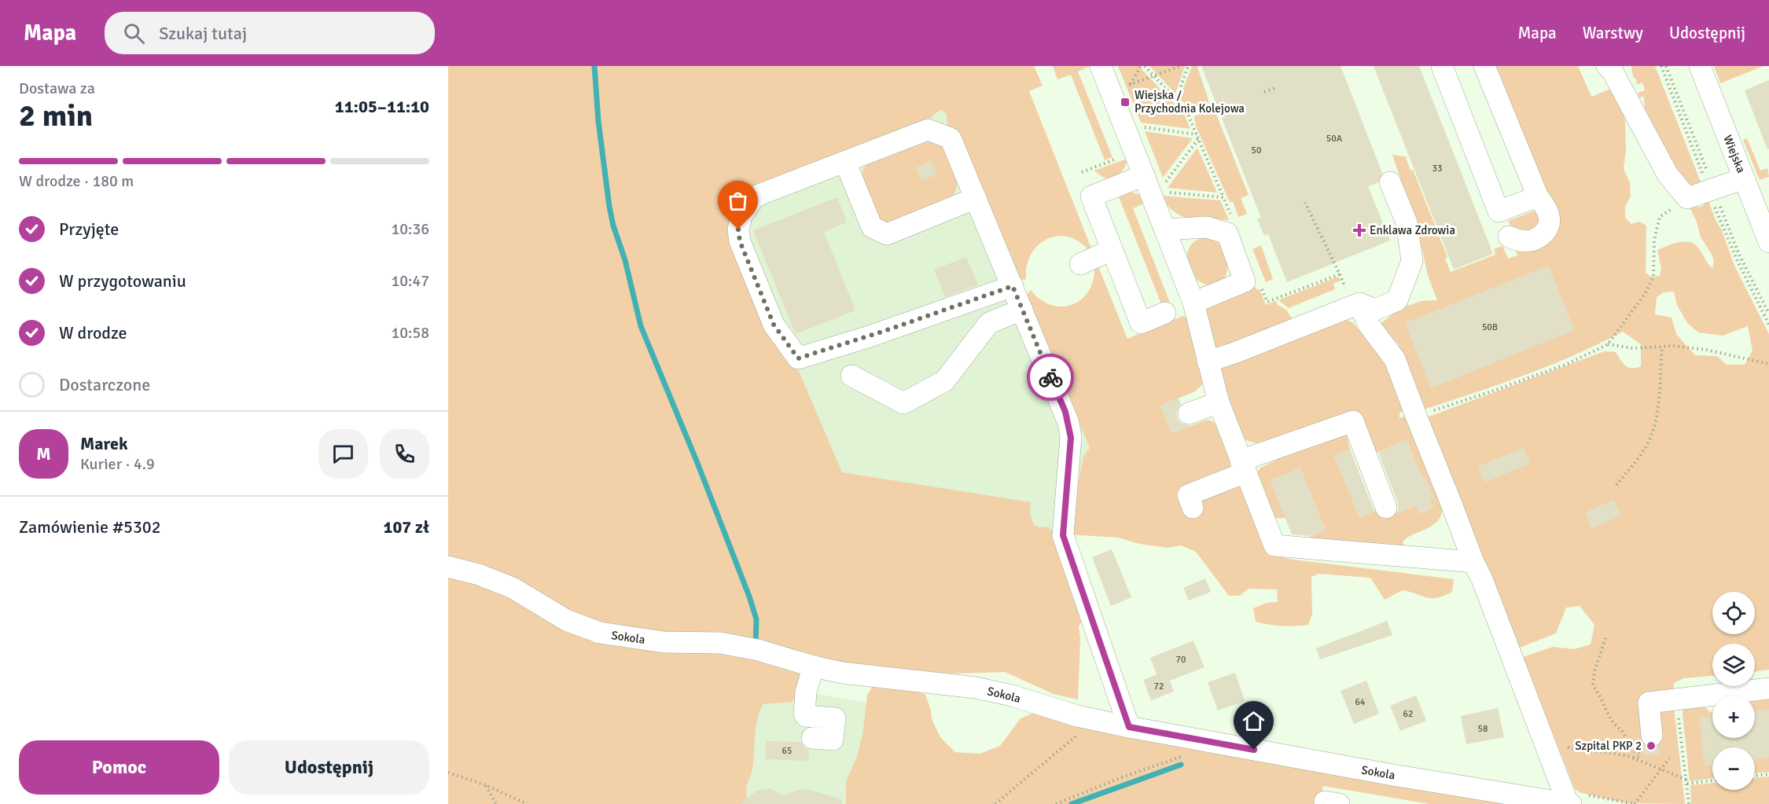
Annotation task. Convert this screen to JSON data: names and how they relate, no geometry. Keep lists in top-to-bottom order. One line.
{"streets":{"street":["Wiejska","Sokola"]},"places":{"transit":["Wiejska / Przychodnia Kolejowa"],"health":["Enklawa Zdrowia"],"other":["Szpital PKP 2"]},"house_numbers":["50A","50","33","50B","70","72","64","62","58","65"],"page":{"header":"Mapa","search":"Szukaj tutaj","nav":["Mapa","Warstwy","Udostępnij"],"heading":["2 min","Dostawa za","11:05–11:10"],"panel":["Marek","Kurier · 4.9","Zamówienie #5302","107 zł"],"bar":"W drodze · 180 m","list":[["Przyjęte","10:36"],["W przygotowaniu","10:47"],["W drodze","10:58"],"Dostarczone"],"round":"M","map_buttons":["+","−"],"buttons":["Pomoc","Udostępnij"]}}
